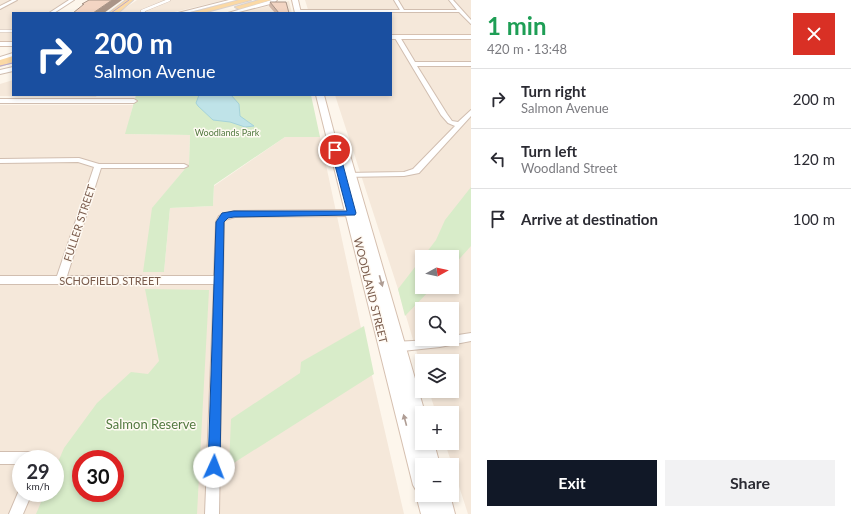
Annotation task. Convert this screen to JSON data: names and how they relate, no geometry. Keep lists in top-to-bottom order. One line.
{"streets":{"main road":["WOODLAND STREET"],"street":["FULLER STREET","SCHOFIELD STREET"]},"crossings":[["FULLER STREET","SCHOFIELD STREET"]],"parks":["Woodlands Park","Salmon Reserve"],"north":"right","page":{"heading":["1 min","420 m · 13:48"],"turn":["200 m","Salmon Avenue"],"list":[{"name":"Turn right","note":"Salmon Avenue","value":"200 m"},{"name":"Turn left","note":"Woodland Street","value":"120 m"},{"name":"Arrive at destination","value":"100 m"}],"map_buttons":["+","−"],"speed":"29 km/h","limit":"30","buttons":["Exit","Share"]}}
